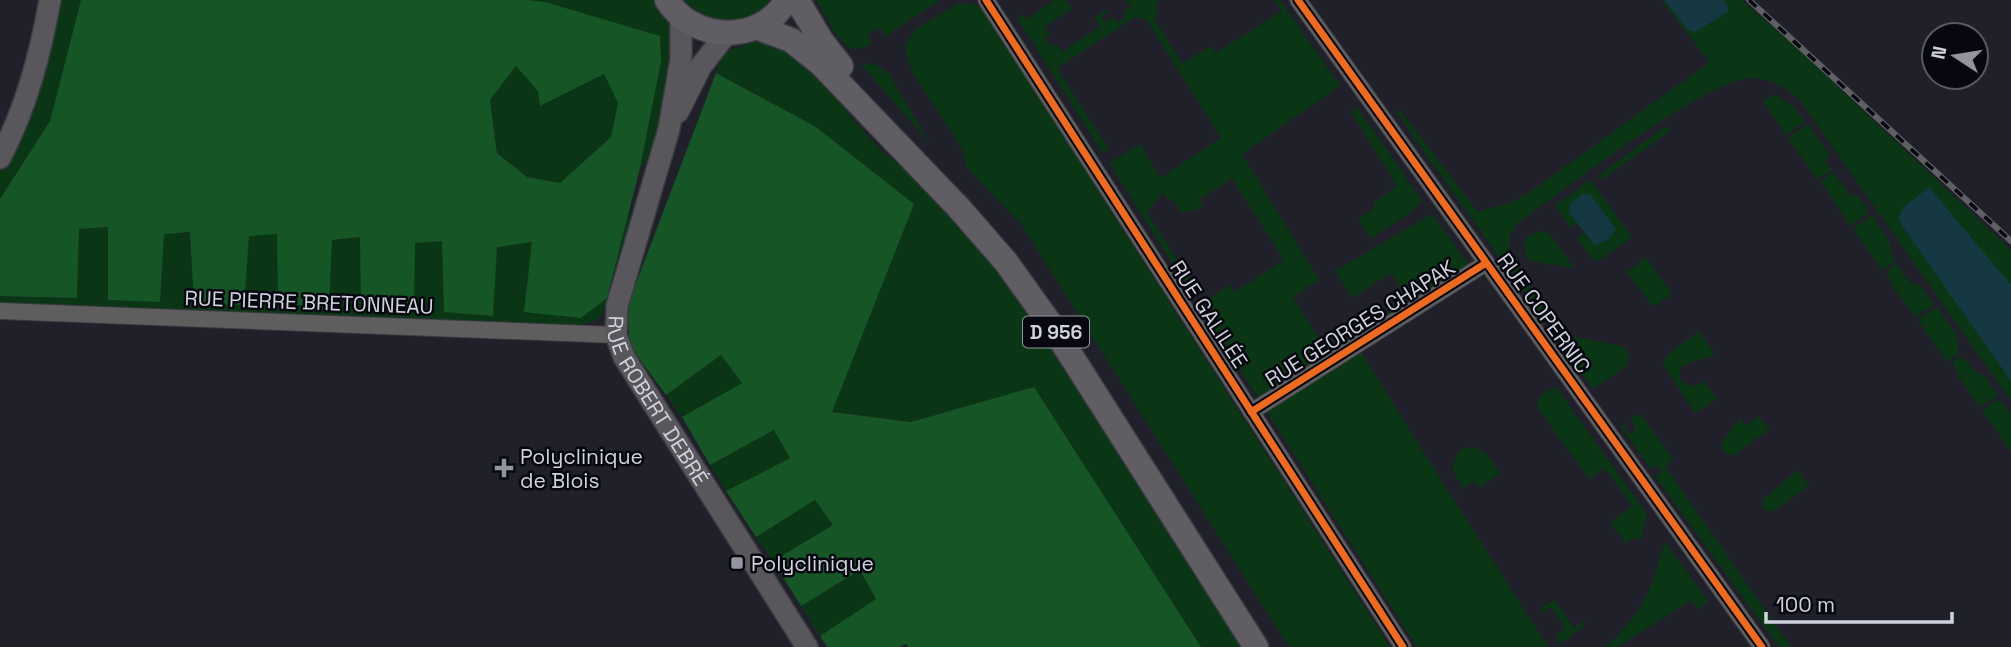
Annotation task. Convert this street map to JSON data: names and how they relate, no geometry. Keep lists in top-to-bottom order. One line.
{"streets":{"main road":["D 956"],"street":["RUE PIERRE BRETONNEAU","RUE COPERNIC","RUE GALILÉE","RUE GEORGES CHAPAK","RUE ROBERT DEBRÉ"]},"crossings":[["RUE PIERRE BRETONNEAU","RUE ROBERT DEBRÉ"],["RUE COPERNIC","RUE GEORGES CHAPAK"],["RUE GALILÉE","RUE GEORGES CHAPAK"]],"places":{"health":["Polyclinique de Blois"],"transit":["Polyclinique"]},"scale_bar":"100 m","north":"left"}
